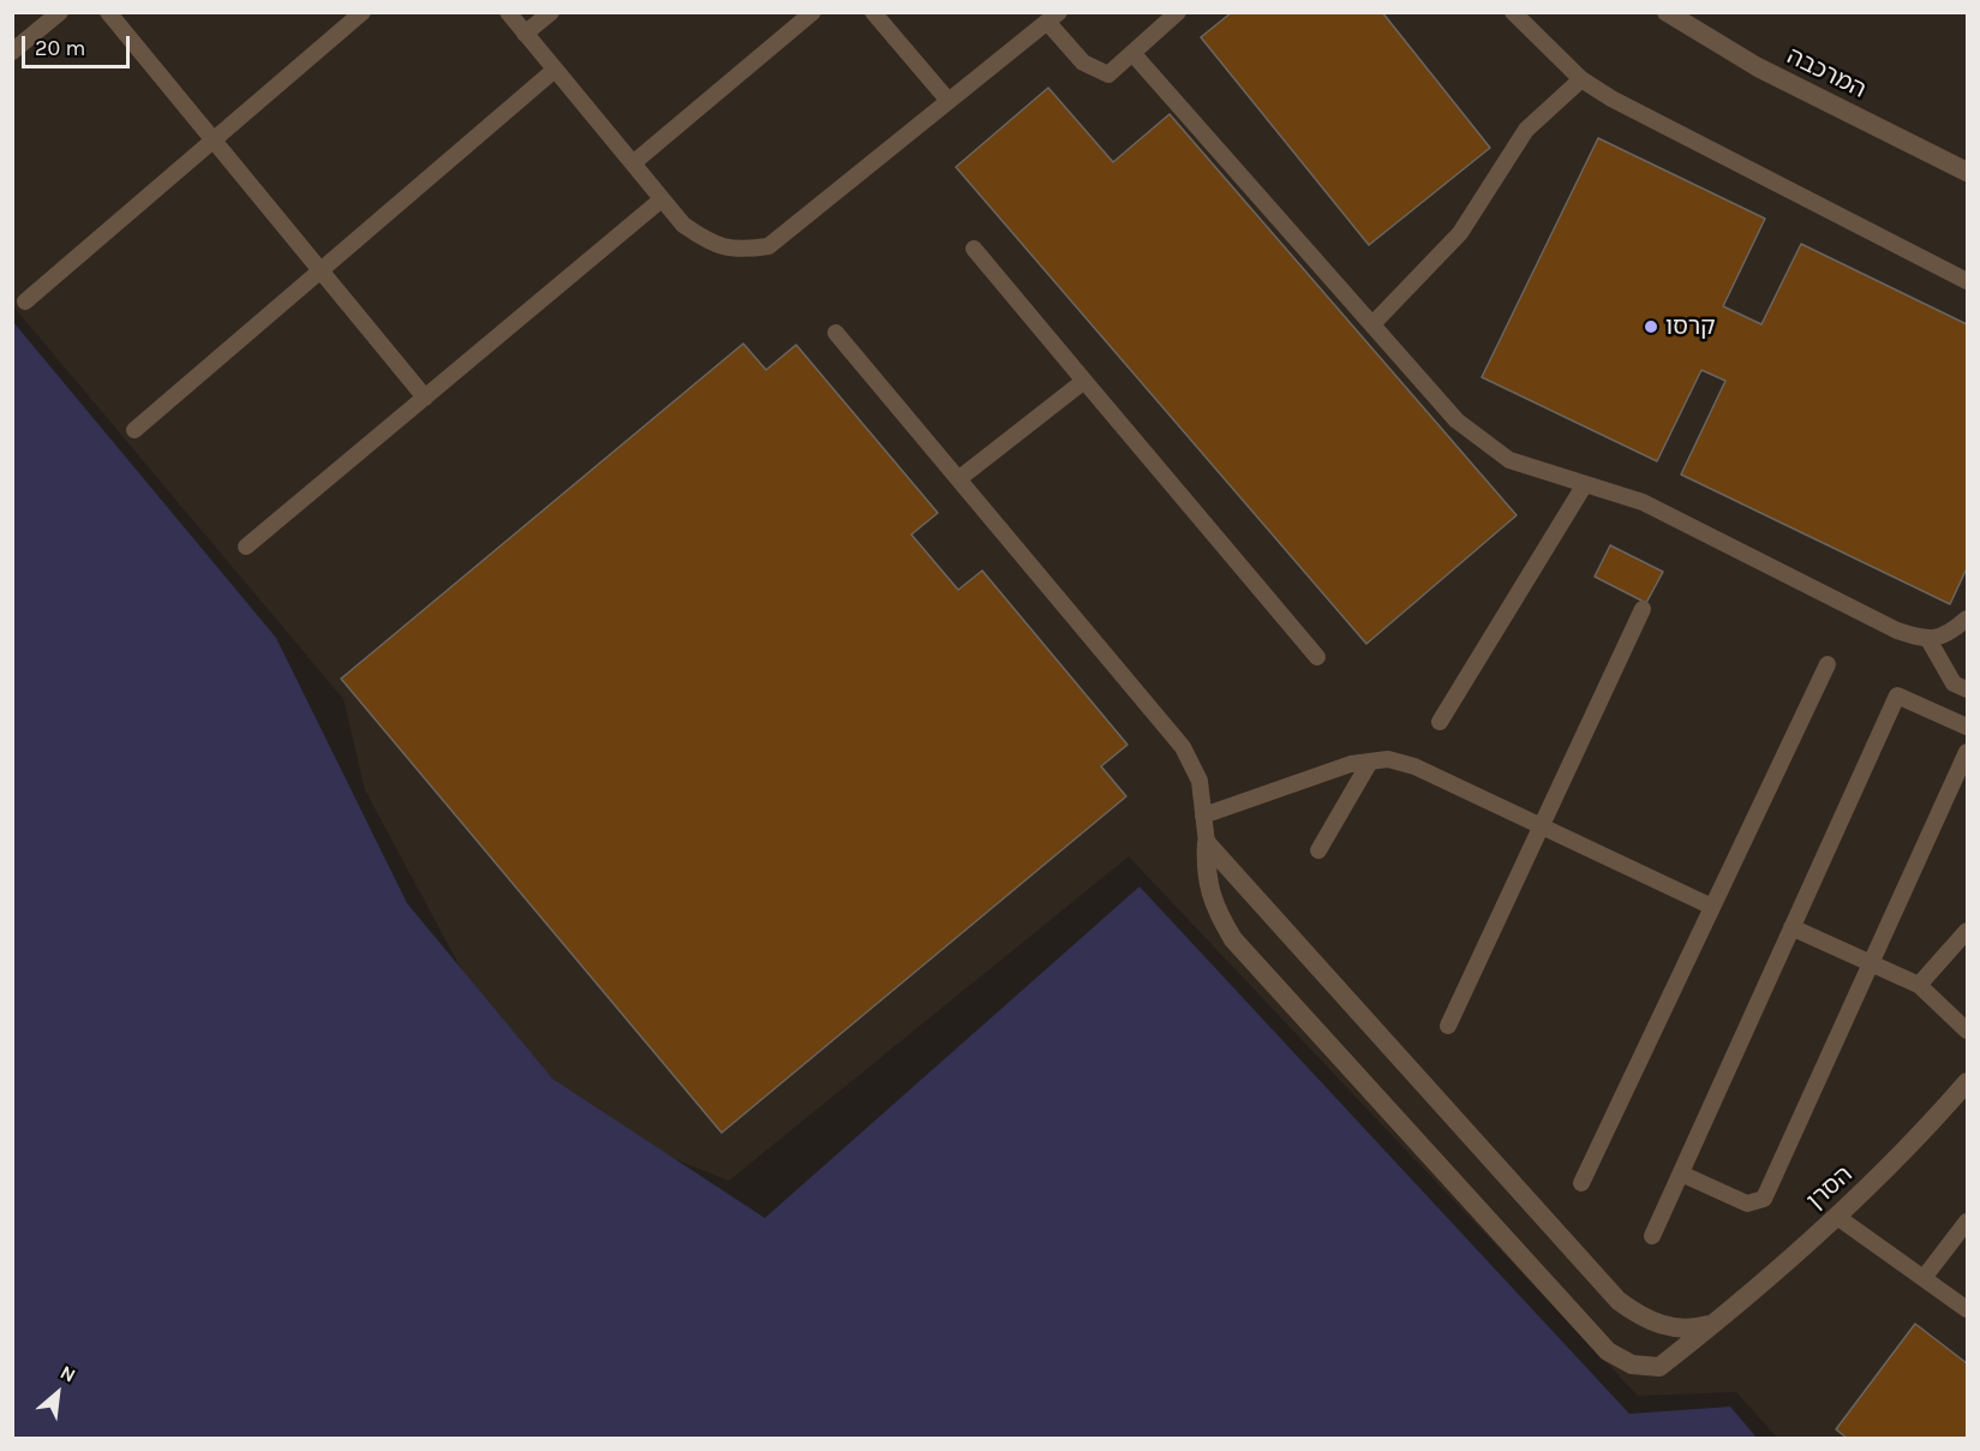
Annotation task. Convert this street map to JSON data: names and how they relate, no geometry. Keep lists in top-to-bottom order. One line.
{"streets":{"street":["המרכבה","הסרן"]},"places":["קרסו"],"scale_bar":"20 m","north":"top right"}
